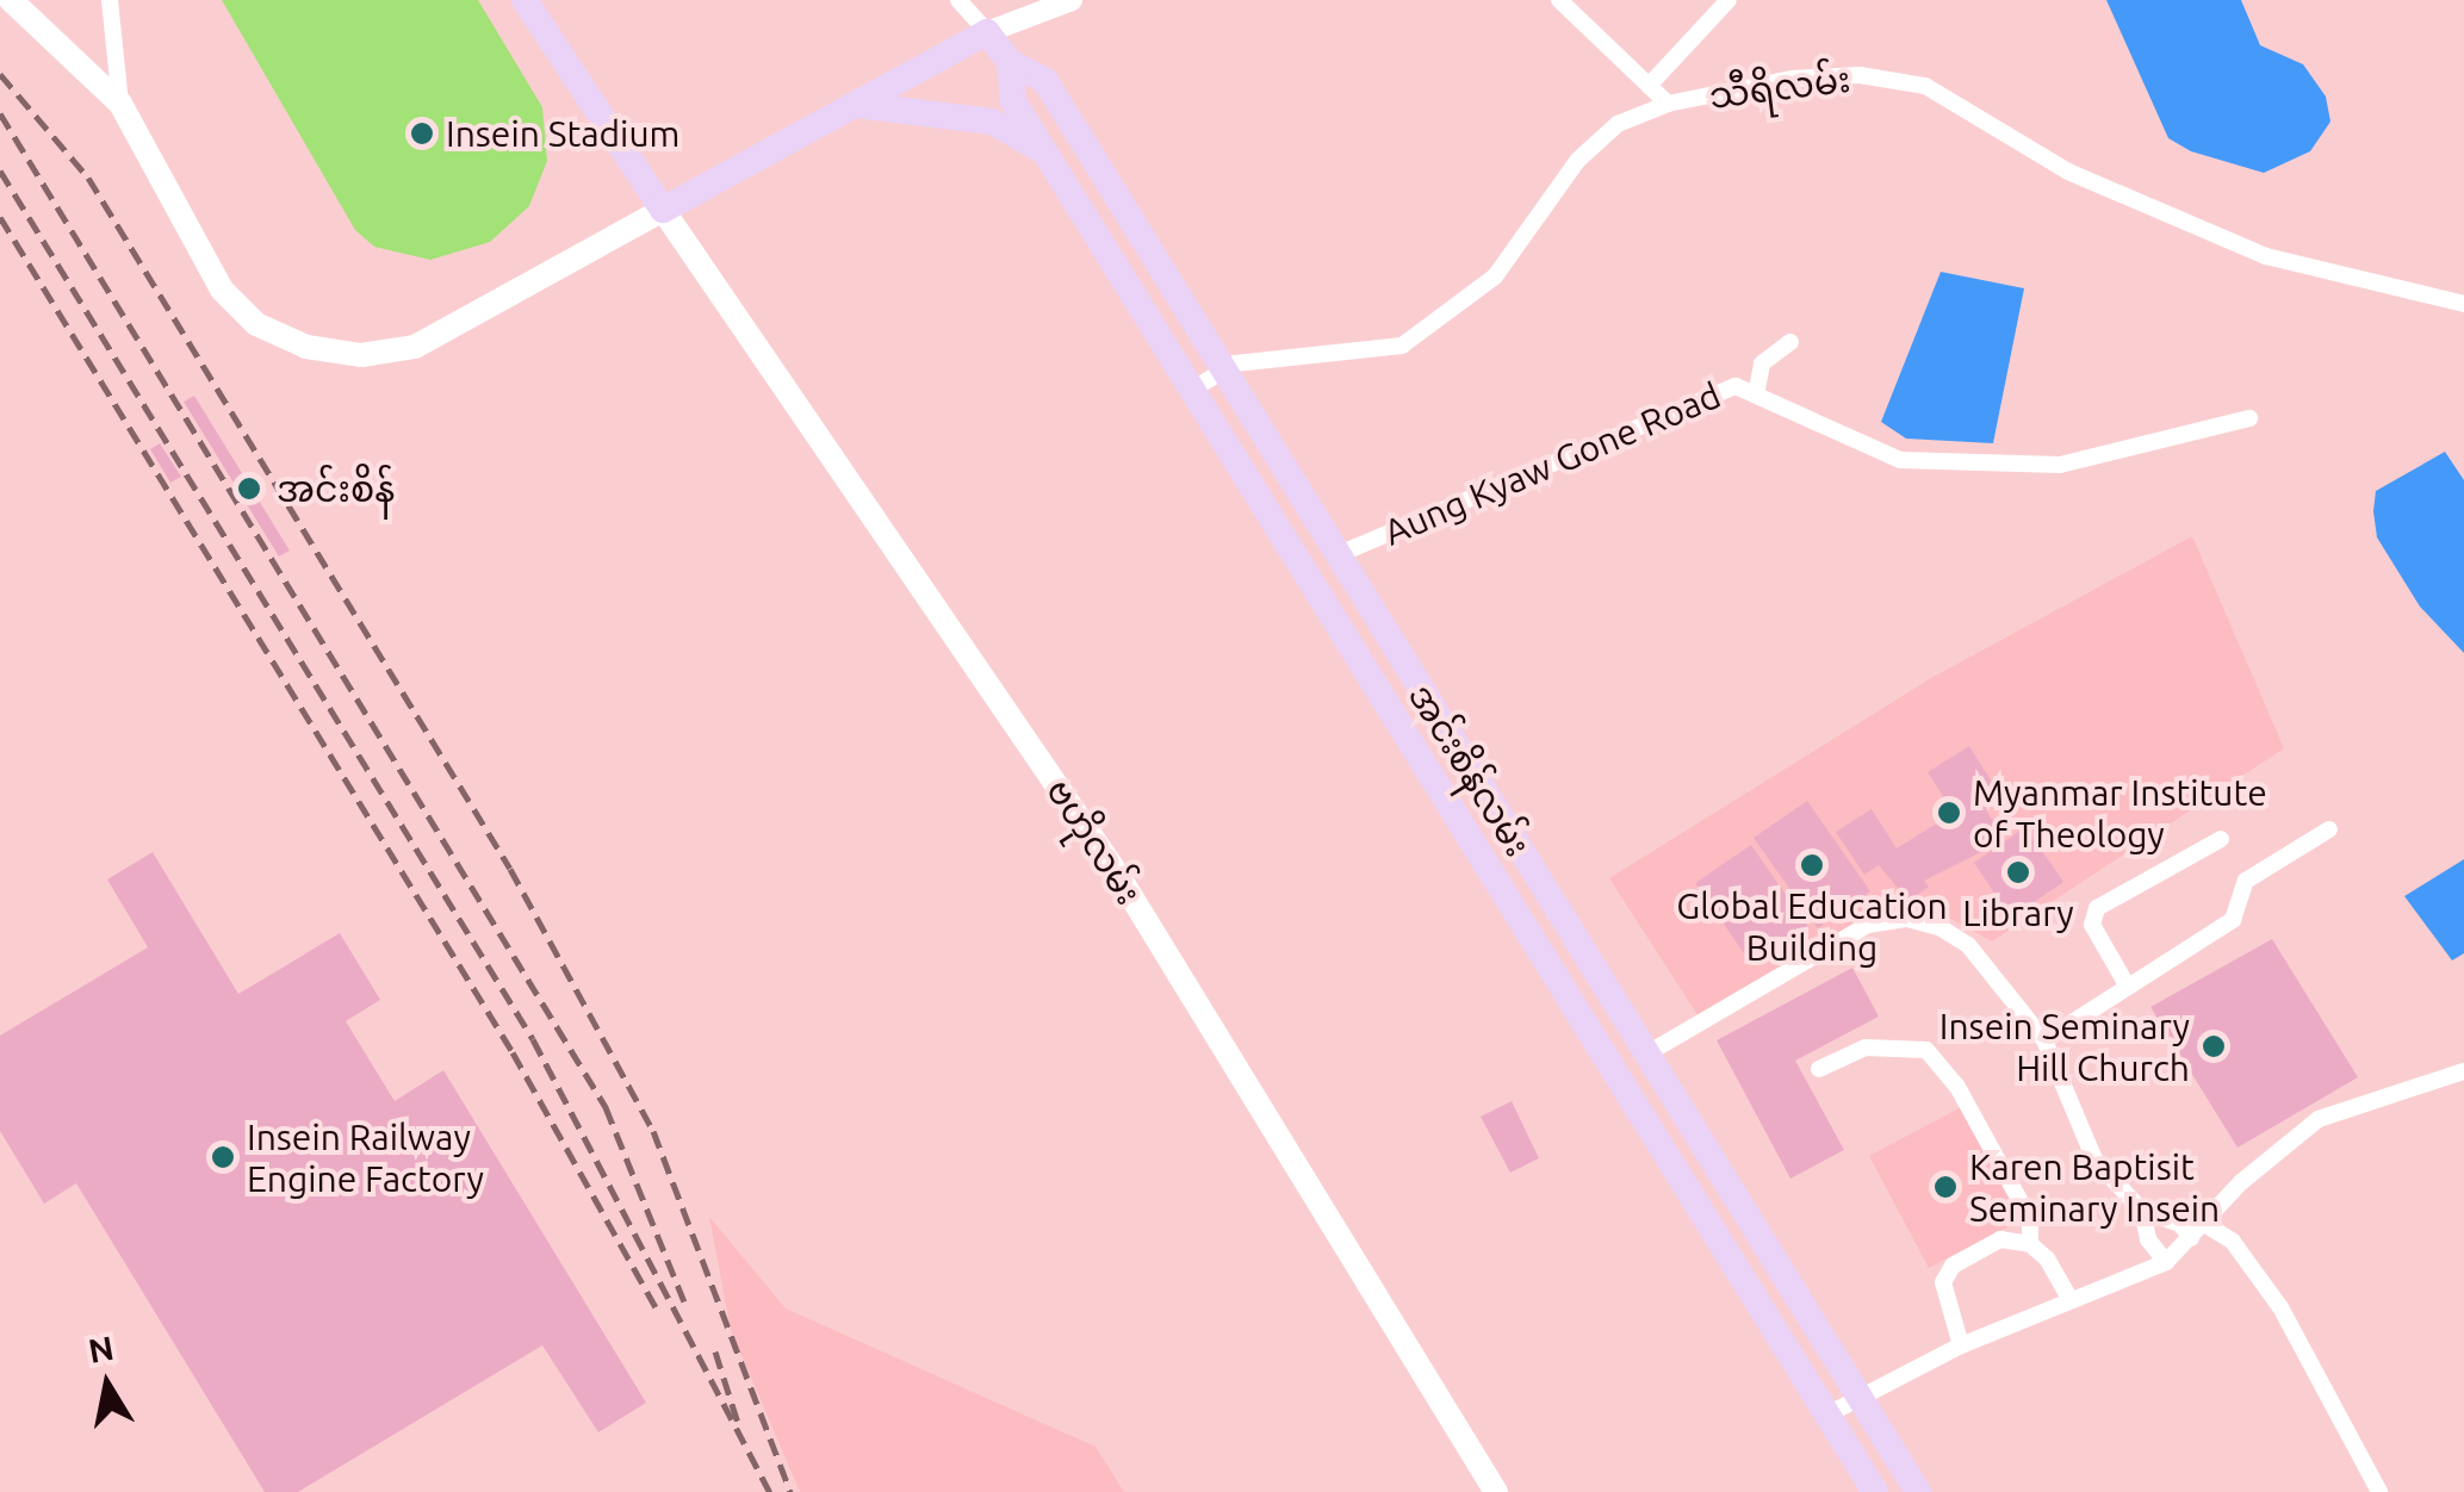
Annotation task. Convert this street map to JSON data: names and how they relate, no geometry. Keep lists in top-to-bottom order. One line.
{"streets":{"main road":["အင်းစိန်လမ်း","ဗဟိုလမ်း"],"street":["သီရိလမ်း","Aung Kyaw Gone Road"]},"crossings":[["သီရိလမ်း","အင်းစိန်လမ်း"],["Aung Kyaw Gone Road","အင်းစိန်လမ်း"]],"places":["Insein Stadium","အင်းစိန်","Myanmar Institute of Theology","Global Education Building","Library","Insein Seminary Hill Church","Insein Railway Engine Factory","Karen Baptisit Seminary Insein"],"north":"top"}
